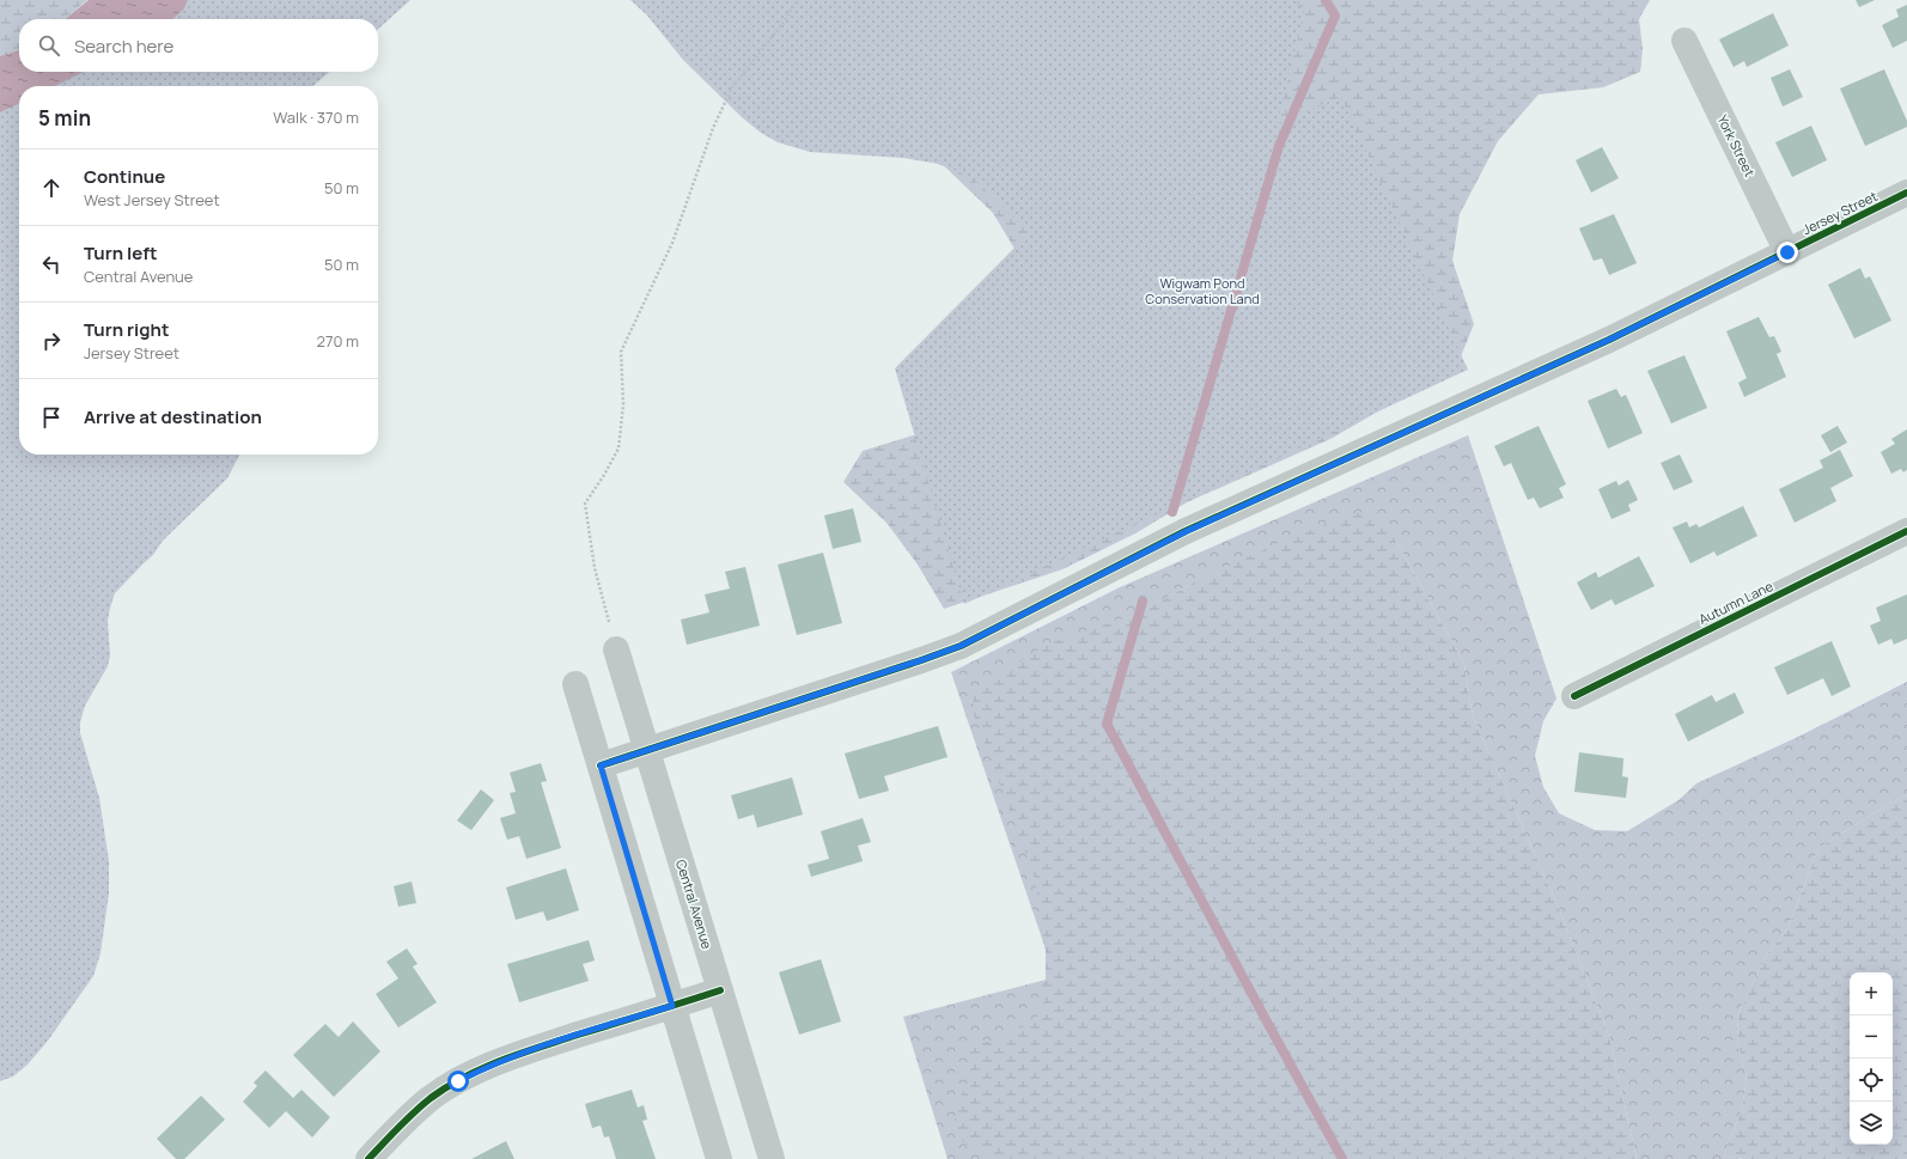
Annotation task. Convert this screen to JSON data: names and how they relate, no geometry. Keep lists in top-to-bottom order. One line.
{"streets":{"street":["York Street","Jersey Street","Autumn Lane","Central Avenue"]},"crossings":[["York Street","Jersey Street"],["Jersey Street","Central Avenue"]],"parks":["Wigwam Pond Conservation Land"],"page":{"search":"Search here","heading":["5 min","Walk · 370 m"],"list":[["Continue","West Jersey Street","50 m"],["Turn left","Central Avenue","50 m"],["Turn right","Jersey Street","270 m"],"Arrive at destination"],"map_buttons":["+","−"]}}
